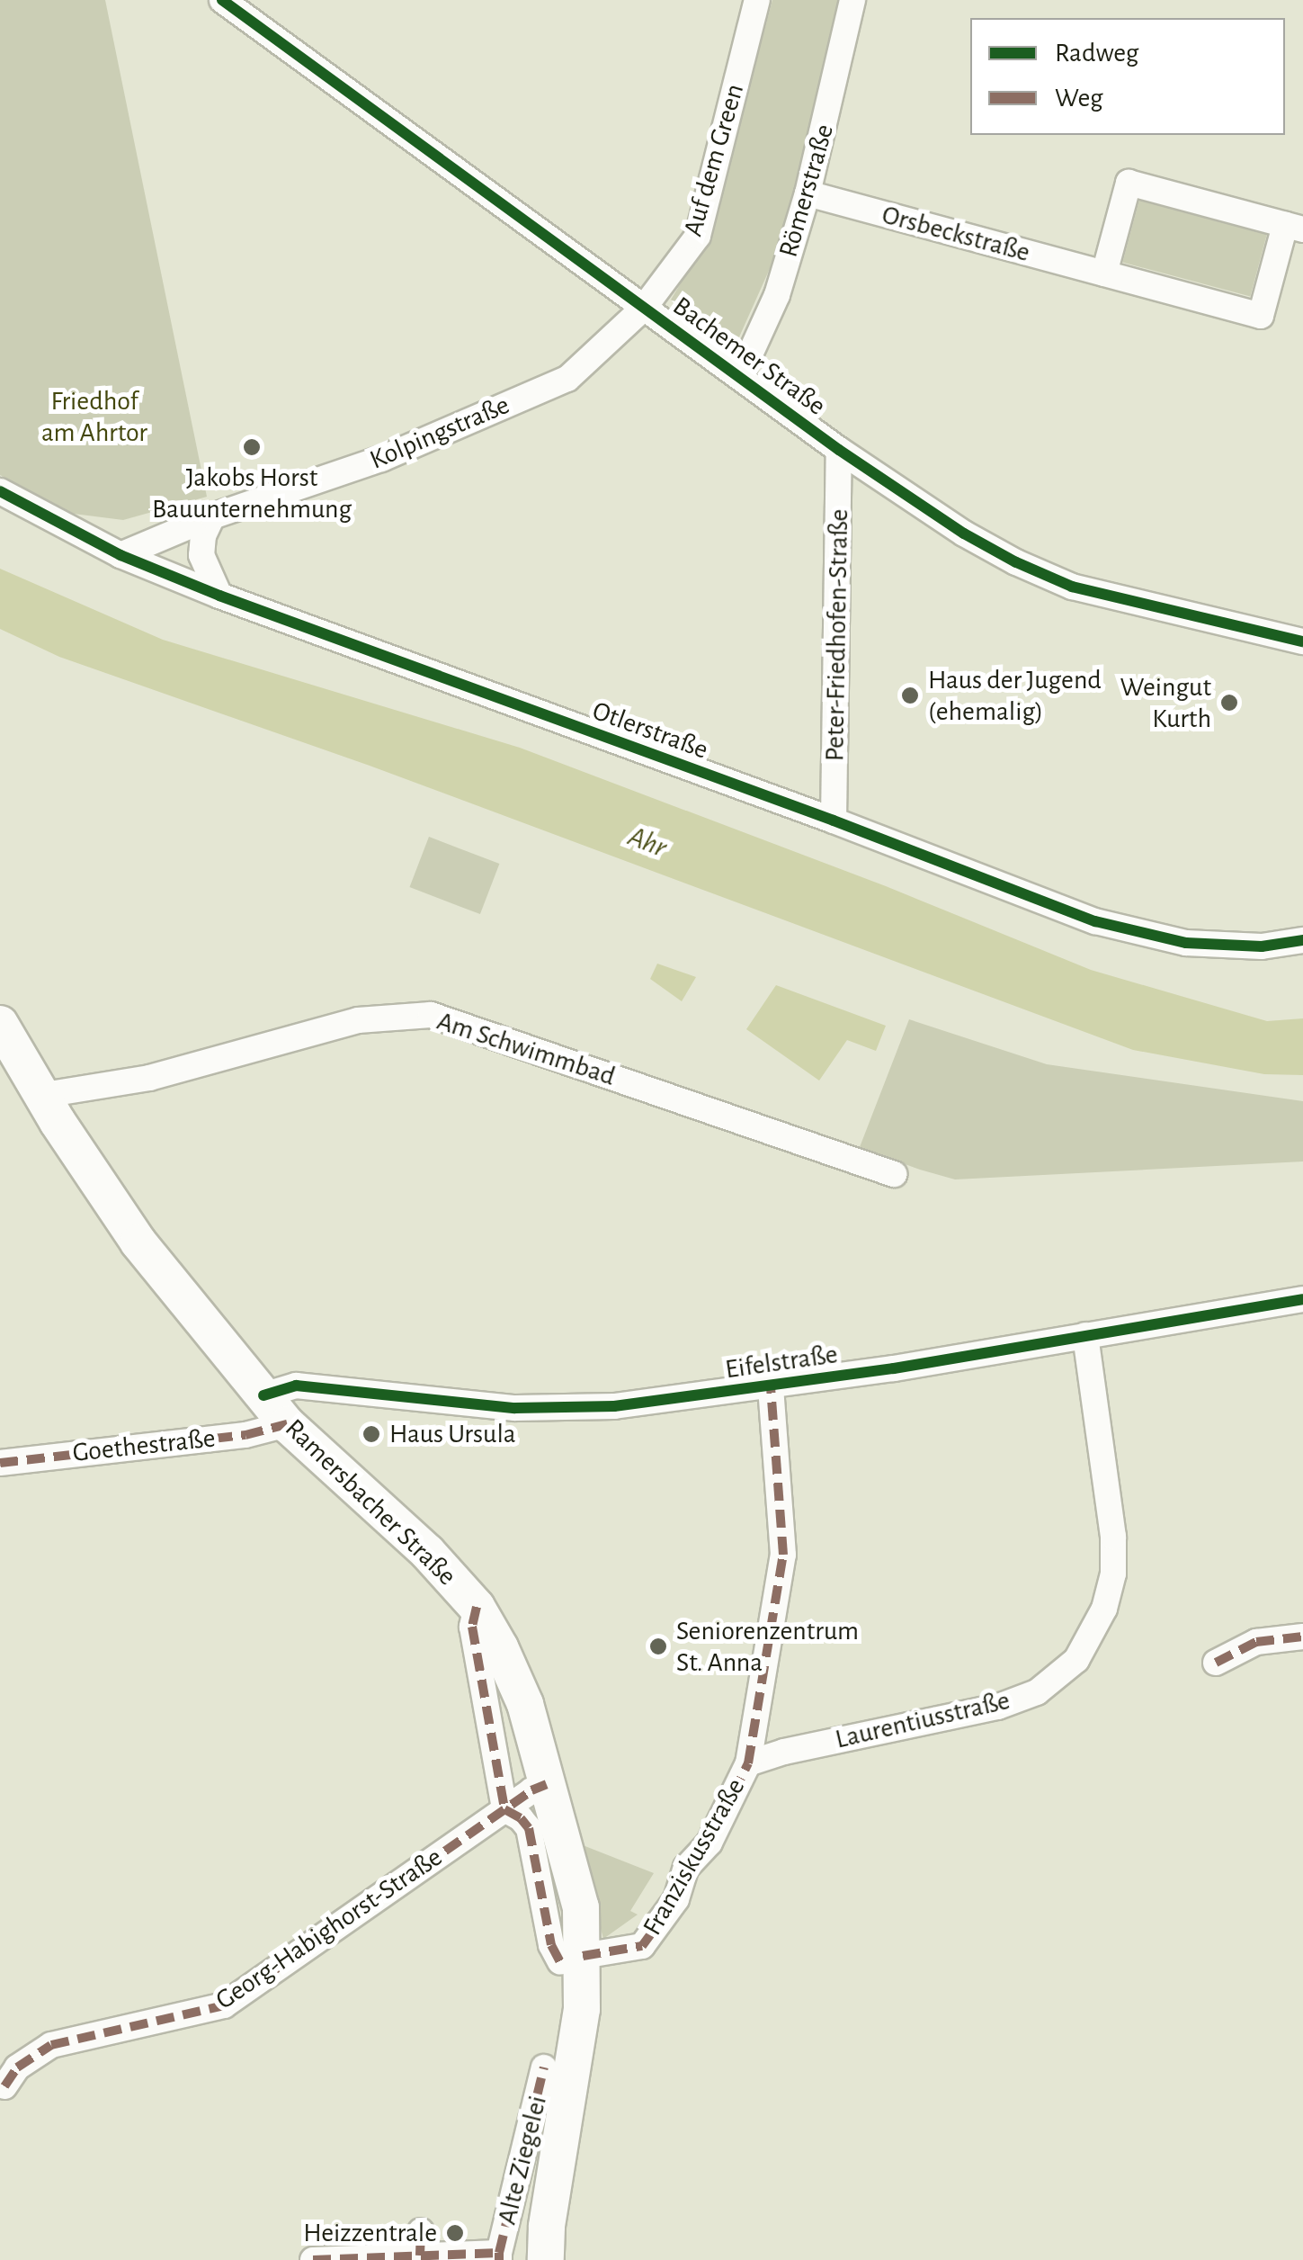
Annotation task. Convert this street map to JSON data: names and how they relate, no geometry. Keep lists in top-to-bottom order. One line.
{"streets":{"main road":["Ramersbacher Straße"],"street":["Auf dem Green","Römerstraße","Orsbeckstraße","Bachemer Straße","Kolpingstraße","Peter-Friedhofen-Straße","Otlerstraße","Am Schwimmbad","Eifelstraße","Goethestraße","Laurentiusstraße","Franziskusstraße","Georg-Habighorst-Straße","Alte Ziegelei"]},"crossings":[["Auf dem Green","Bachemer Straße"],["Auf dem Green","Kolpingstraße"],["Römerstraße","Orsbeckstraße"],["Römerstraße","Bachemer Straße"],["Bachemer Straße","Kolpingstraße"],["Bachemer Straße","Peter-Friedhofen-Straße"],["Kolpingstraße","Otlerstraße"],["Peter-Friedhofen-Straße","Otlerstraße"],["Am Schwimmbad","Ramersbacher Straße"],["Eifelstraße","Ramersbacher Straße"],["Eifelstraße","Laurentiusstraße"],["Eifelstraße","Franziskusstraße"],["Goethestraße","Ramersbacher Straße"],["Ramersbacher Straße","Franziskusstraße"],["Ramersbacher Straße","Georg-Habighorst-Straße"],["Laurentiusstraße","Franziskusstraße"]],"water":["Ahr"],"parks":["Friedhof am Ahrtor"],"places":["Jakobs Horst Bauunternehmung","Haus der Jugend (ehemalig)","Weingut Kurth","Haus Ursula","Seniorenzentrum St. Anna","Heizzentrale"],"legend":["Radweg","Weg"]}
